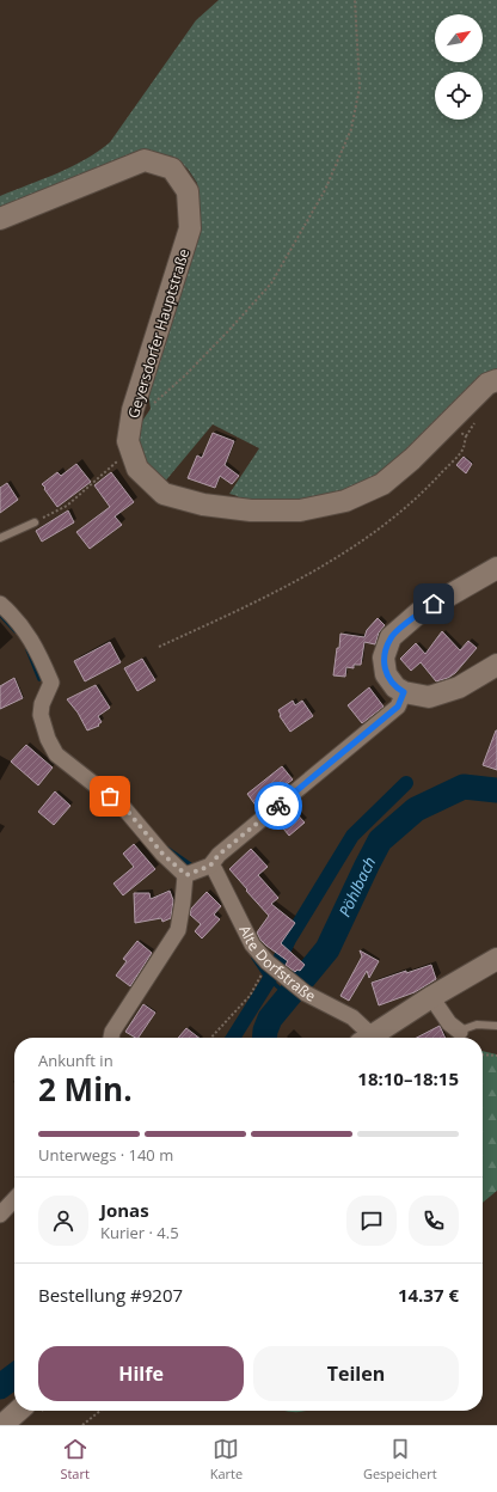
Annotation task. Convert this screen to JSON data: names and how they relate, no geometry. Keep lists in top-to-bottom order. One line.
{"streets":{"main road":["Geyersdorfer Hauptstraße"],"street":["Alte Dorfstraße"]},"water":["Pöhlbach"],"north":"top right","page":{"heading":["2 Min.","Ankunft in","18:10–18:15"],"panel":["Jonas","Kurier · 4.5","Bestellung #9207","14.37 €"],"bar":"Unterwegs · 140 m","buttons":["Hilfe","Teilen"],"tabs":["Start","Karte","Gespeichert"]}}
